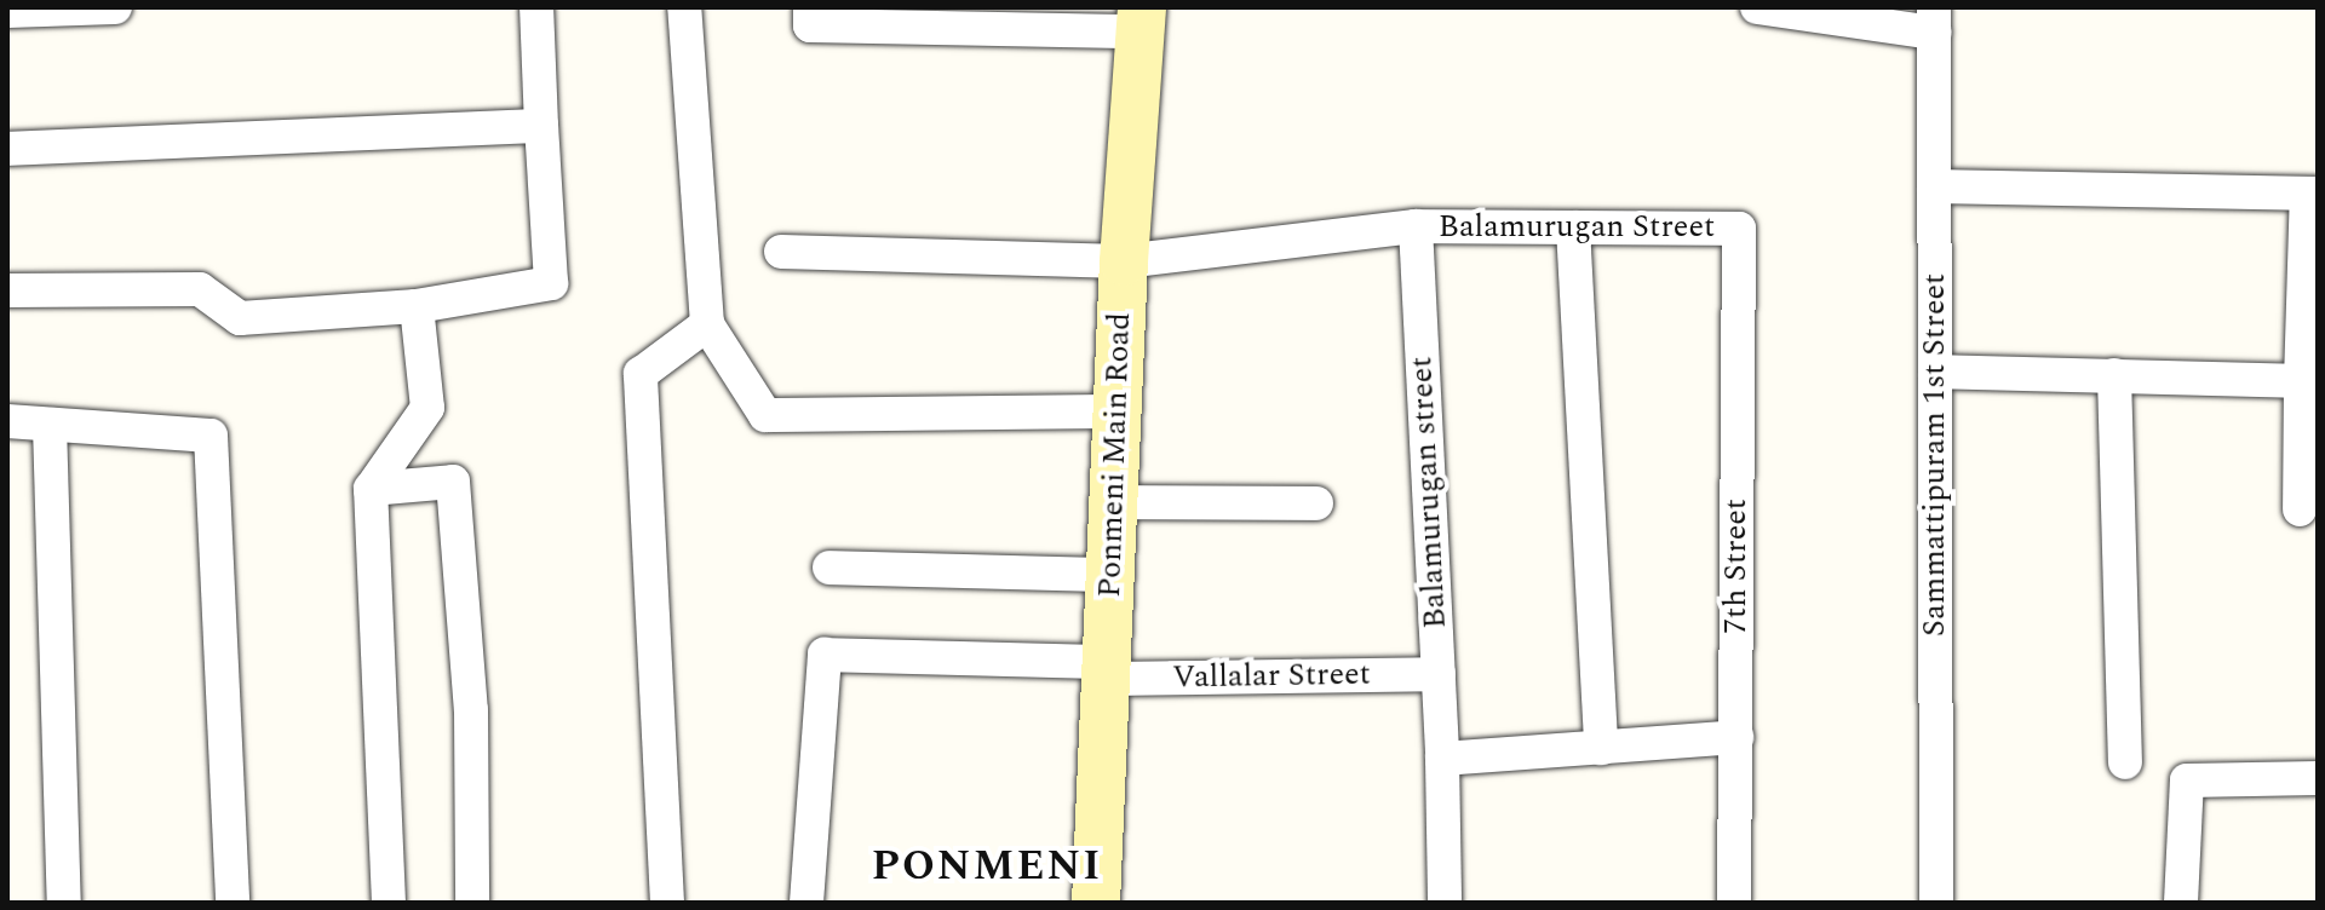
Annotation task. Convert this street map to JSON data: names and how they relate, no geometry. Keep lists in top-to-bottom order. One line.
{"streets":{"street":["Balamurugan Street","Ponmeni Main Road","Sammattipuram 1st Street","Balamurugan street","7th Street","Vallalar Street"]},"crossings":[["Balamurugan Street","Balamurugan street"],["Balamurugan Street","7th Street"],["Ponmeni Main Road","Balamurugan street"],["Ponmeni Main Road","Vallalar Street"],["Balamurugan street","Vallalar Street"]],"districts":["PONMENI"]}
